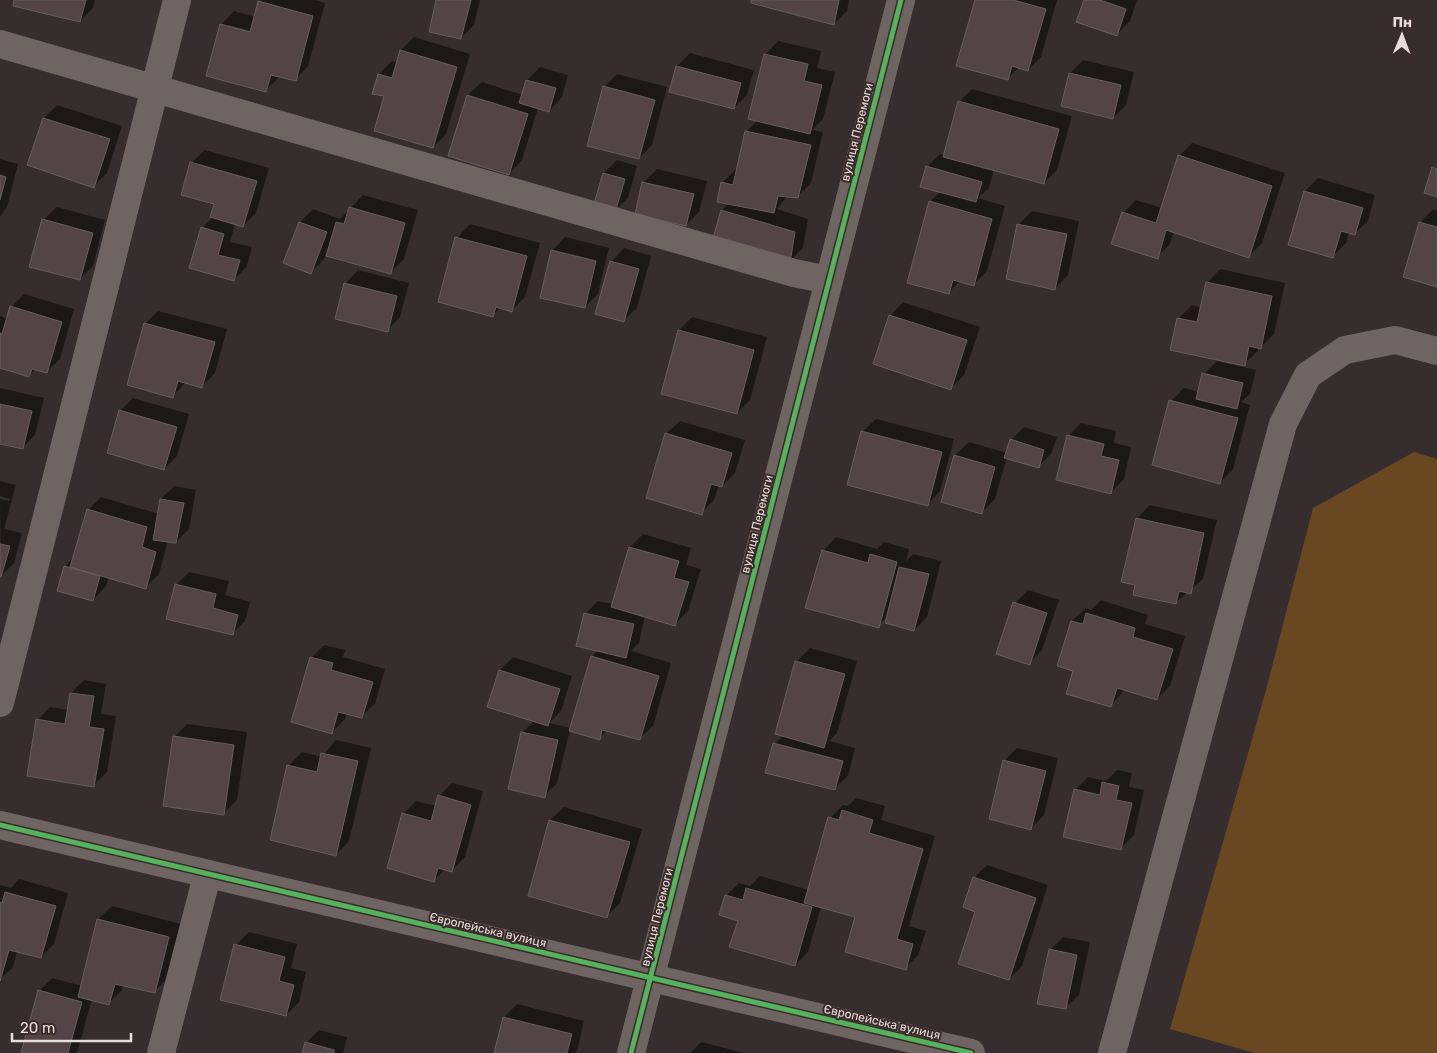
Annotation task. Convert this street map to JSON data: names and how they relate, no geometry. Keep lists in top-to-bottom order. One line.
{"streets":{"street":["вулиця Перемоги","Європейська вулиця"]},"crossings":[["вулиця Перемоги","Європейська вулиця"]],"scale_bar":"20 m","north":"top"}
